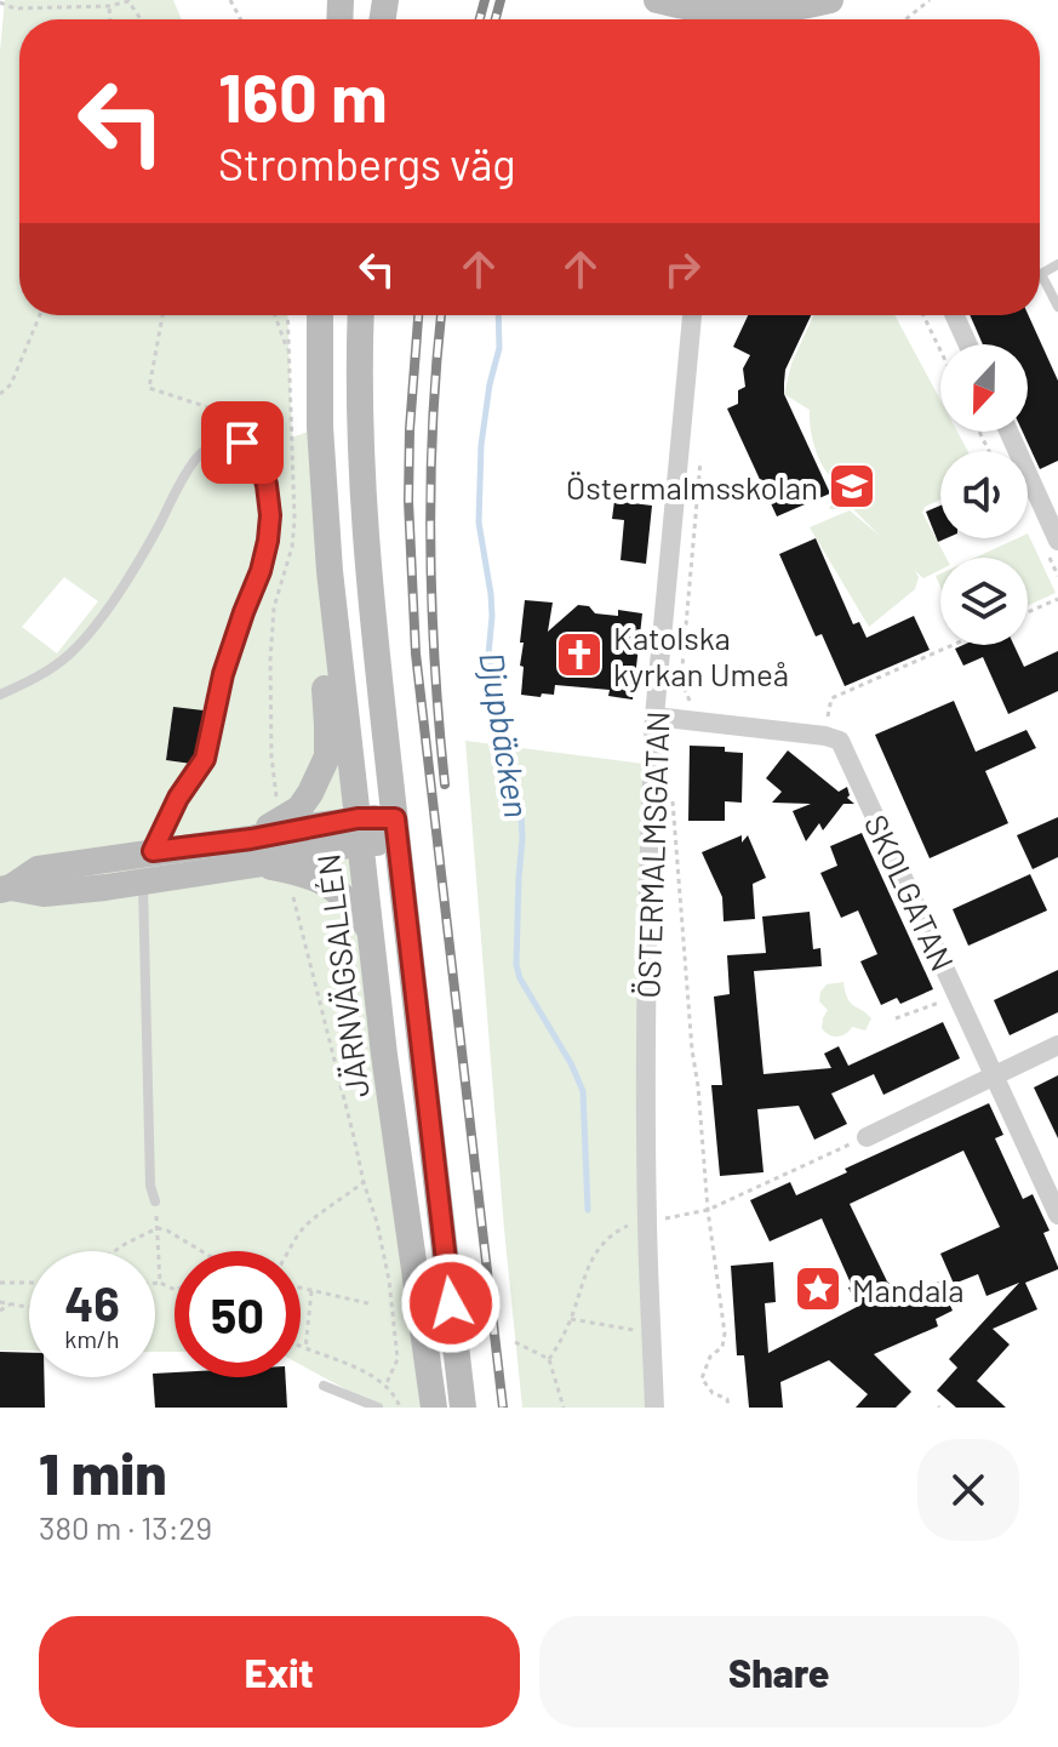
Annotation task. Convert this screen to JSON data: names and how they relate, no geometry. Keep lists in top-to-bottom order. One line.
{"streets":{"main road":["JÄRNVÄGSALLÉN"],"street":["ÖSTERMALMSGATAN","SKOLGATAN"]},"water":["Djupbäcken"],"places":{"school or university":["Östermalmsskolan"],"church":["Katolska kyrkan Umeå"],"place":["Mandala"]},"north":"bottom","page":{"turn":["160 m","Strombergs väg"],"speed":"46 km/h","limit":"50","heading":["1 min","380 m · 13:29"],"buttons":["Exit","Share"]}}
